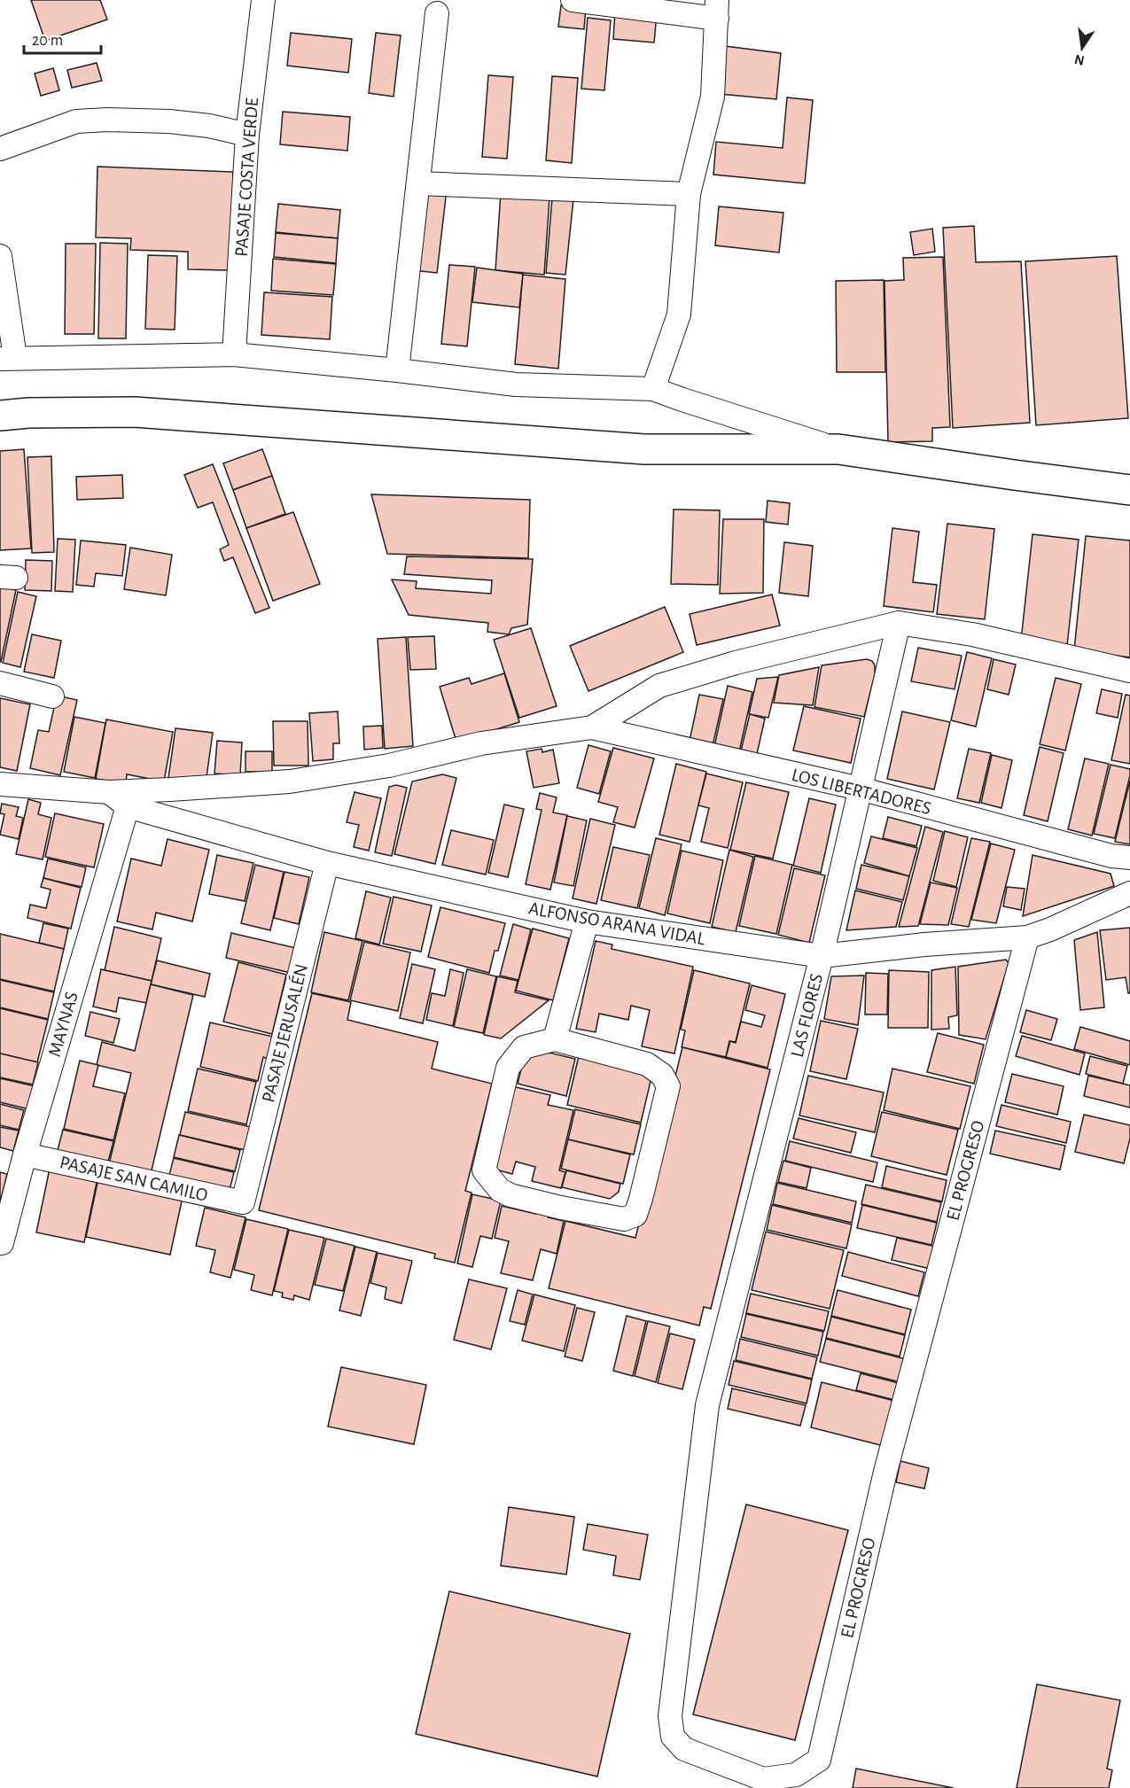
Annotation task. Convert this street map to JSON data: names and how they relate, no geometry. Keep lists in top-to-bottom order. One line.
{"streets":{"street":["PASAJE COSTA VERDE","LOS LIBERTADORES","ALFONSO ARANA VIDAL","LAS FLORES","MAYNAS","PASAJE JERUSALÉN","EL PROGRESO","PASAJE SAN CAMILO"]},"crossings":[["LOS LIBERTADORES","LAS FLORES"],["ALFONSO ARANA VIDAL","LAS FLORES"],["ALFONSO ARANA VIDAL","MAYNAS"],["ALFONSO ARANA VIDAL","PASAJE JERUSALÉN"],["ALFONSO ARANA VIDAL","EL PROGRESO"],["LAS FLORES","EL PROGRESO"],["MAYNAS","PASAJE SAN CAMILO"],["PASAJE JERUSALÉN","PASAJE SAN CAMILO"]],"scale_bar":"20 m","north":"bottom"}
